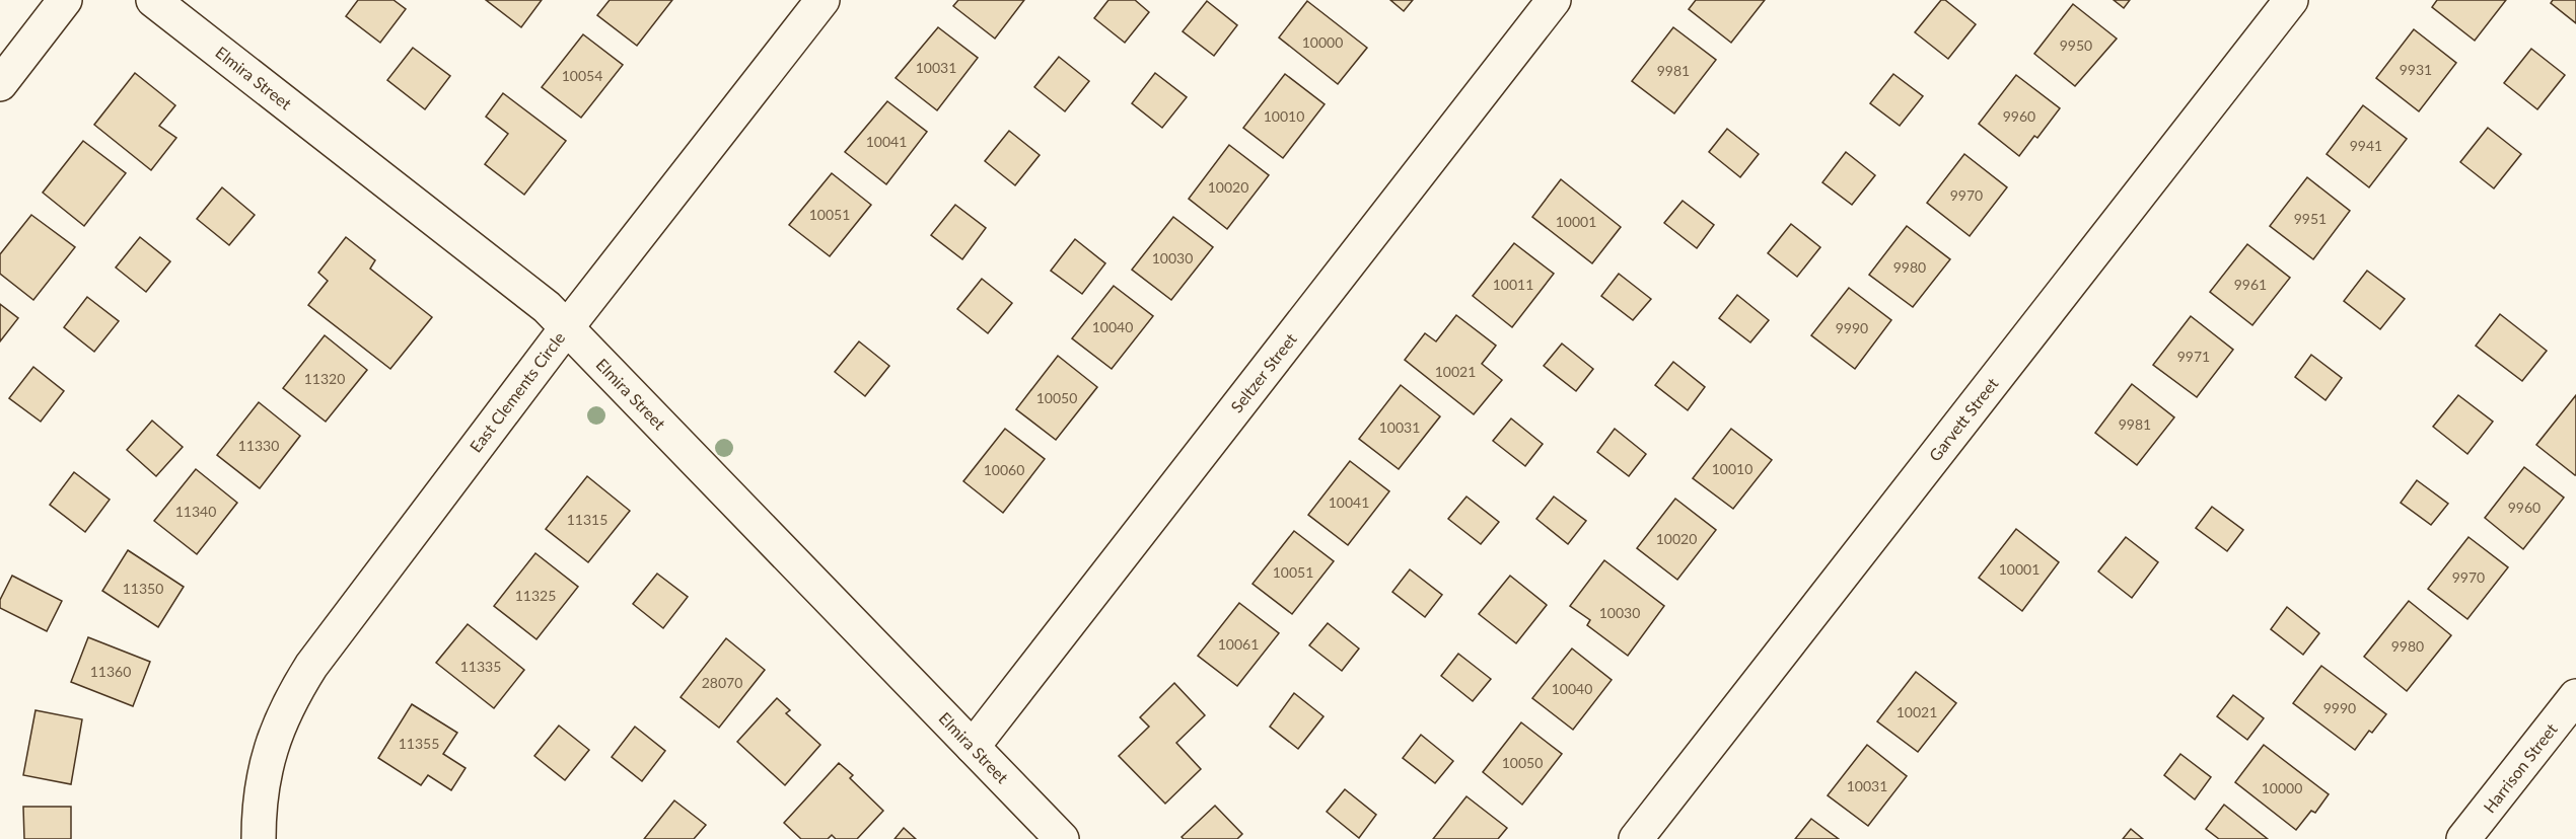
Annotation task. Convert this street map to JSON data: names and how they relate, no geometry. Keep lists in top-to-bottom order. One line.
{"streets":{"street":["Elmira Street","Seltzer Street","East Clements Circle","Garvett Street","Harrison Street"]},"crossings":[["Elmira Street","Seltzer Street"],["Elmira Street","East Clements Circle"]],"house_numbers":["10000","9950","10031","9931","9981","10054","10010","9960","10041","9941","10020","9970","10051","9951","10001","10030","9980","10011","9961","10040","9990","9971","10021","11320","10050","9981","10031","11330","10010","10060","10041","9960","11340","11315","10020","10001","10051","9970","11350","11325","10030","10061","9980","11335","11360","28070","10040","9990","10021","11355","10050","10031","10000"]}
